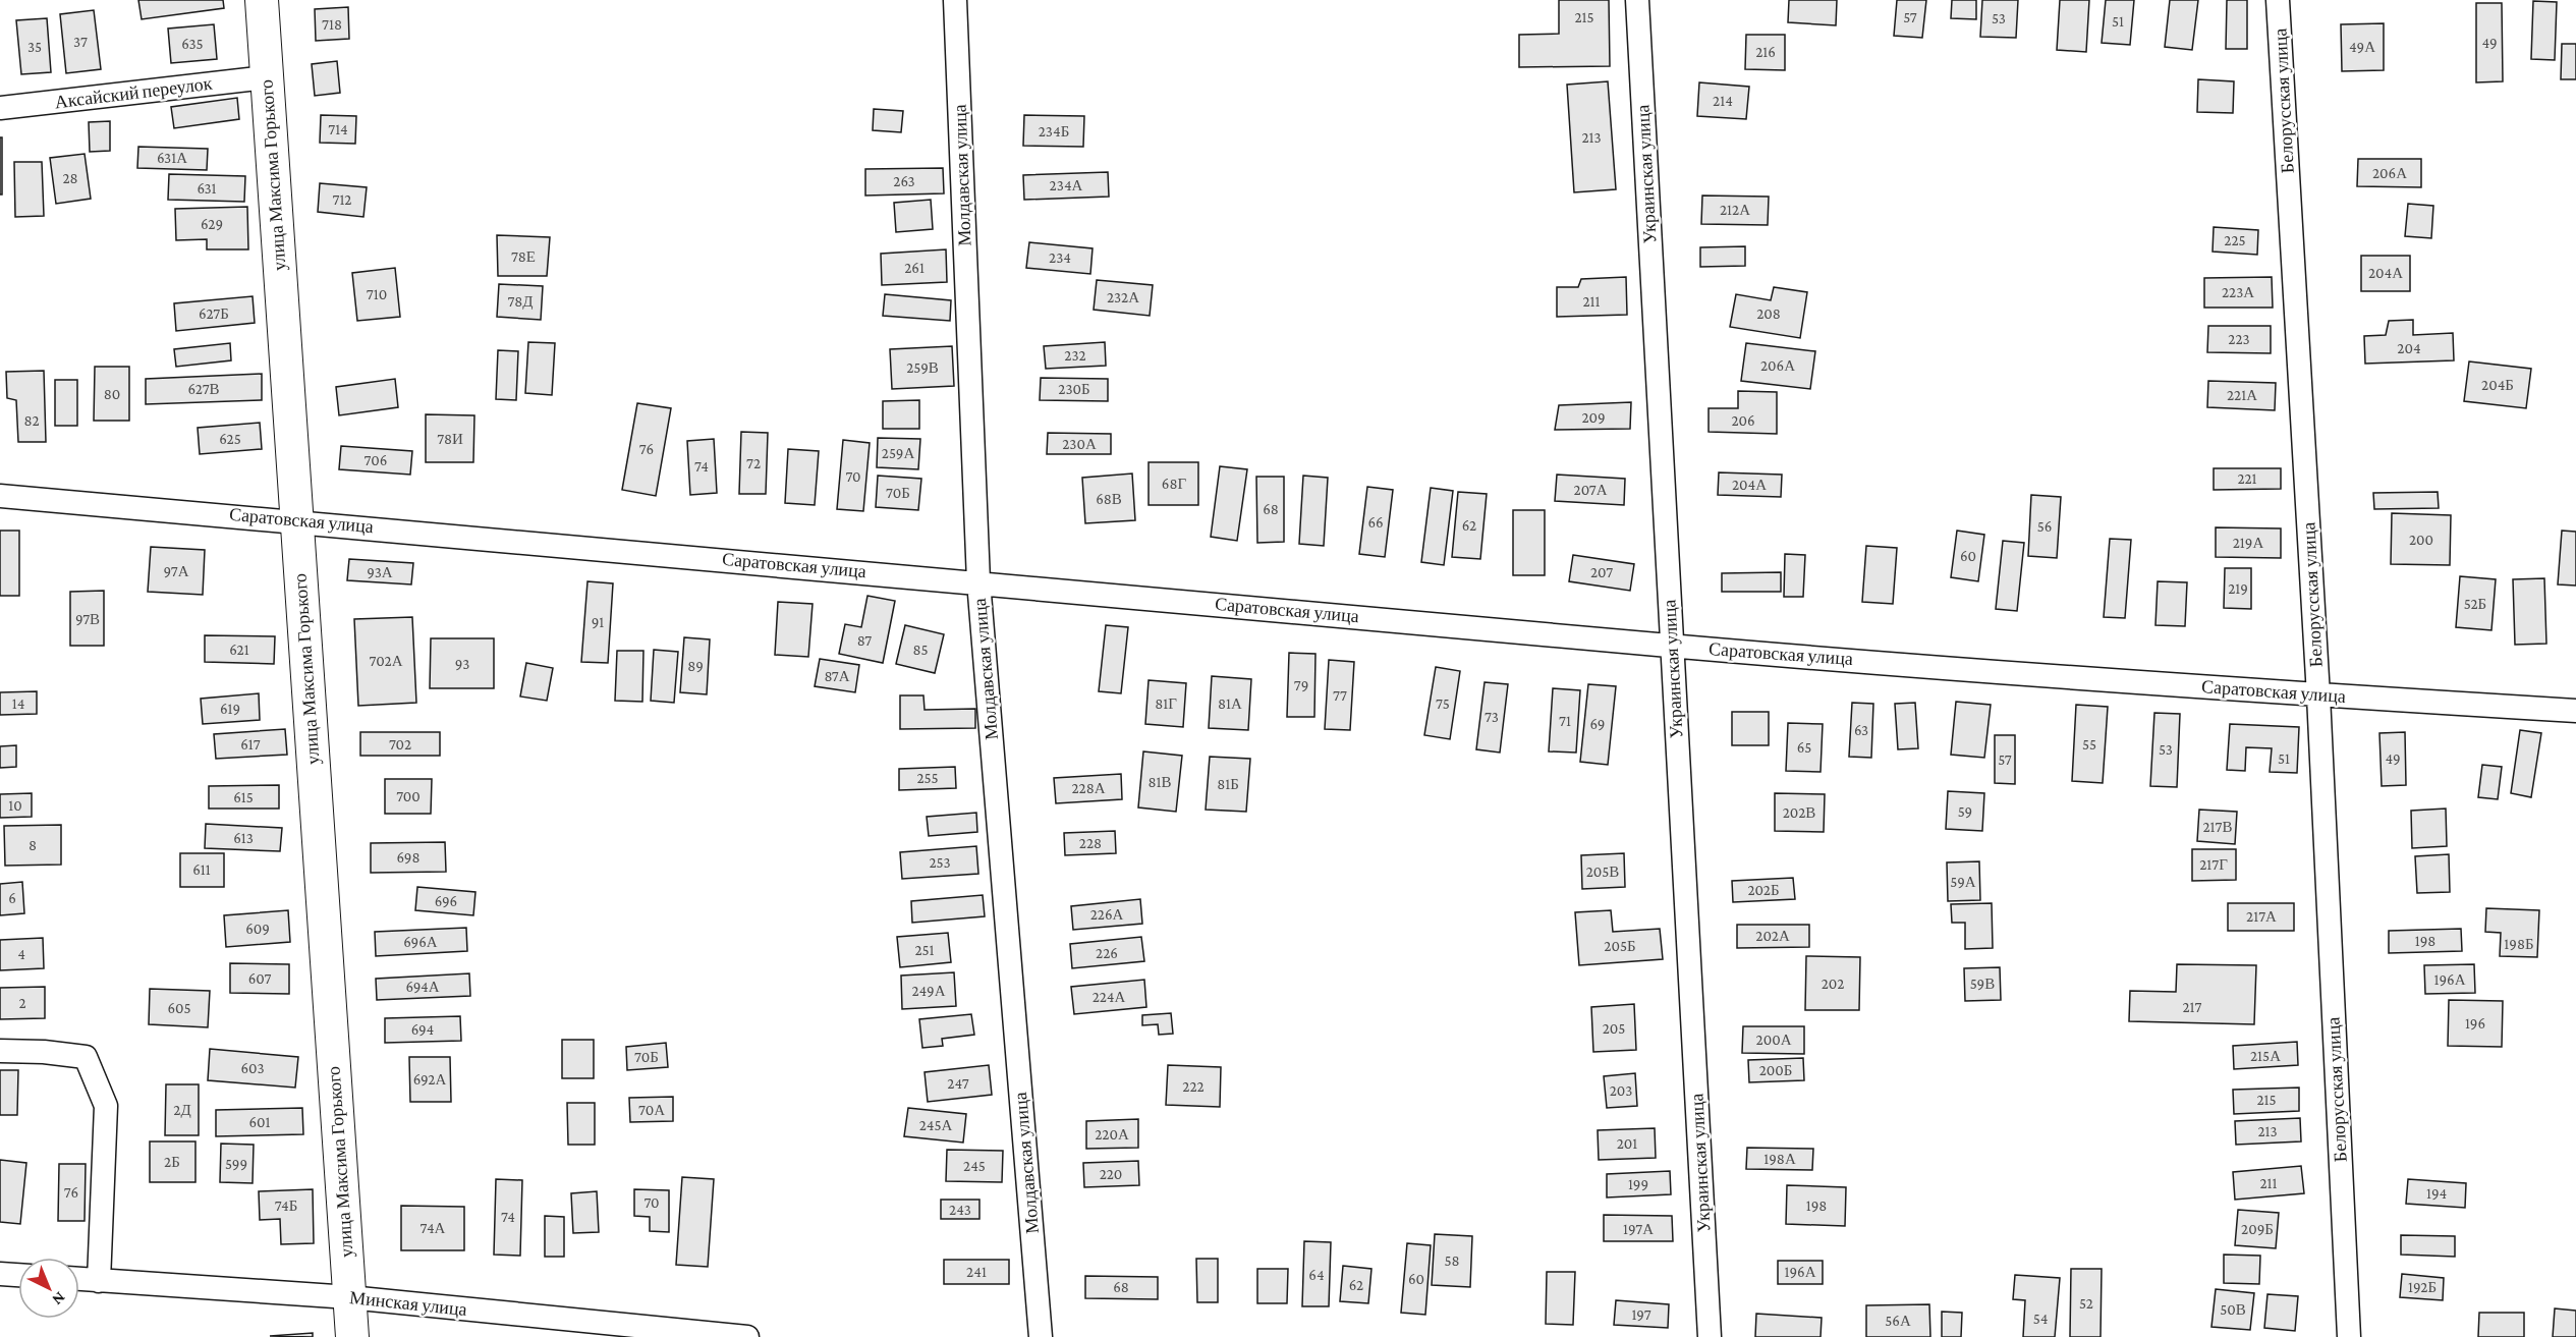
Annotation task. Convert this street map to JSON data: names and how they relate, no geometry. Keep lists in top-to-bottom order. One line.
{"streets":{"main road":["улица Максима Горького"],"street":["Аксайский переулок","Белорусская улица","Украинская улица","Молдавская улица","Саратовская улица","Минская улица"]},"crossings":[["Аксайский переулок","улица Максима Горького"],["Белорусская улица","Саратовская улица"],["Украинская улица","Саратовская улица"],["улица Максима Горького","Саратовская улица"],["улица Максима Горького","Минская улица"],["Молдавская улица","Саратовская улица"]],"house_numbers":["215","57","53","51","718","37","49","635","35","49А","216","214","714","234Б","213","631А","206А","28","263","234А","631","712","212А","629","225","78Е","234","261","204А","223А","710","232А","78Д","211","627Б","208","223","204","232","206А","259В","204Б","627В","230Б","80","221А","209","82","206","625","78И","230А","76","259А","706","72","74","70","221","68Г","204А","207А","70Б","68В","68","66","62","56","200","219А","60","97А","93А","207","219","52Б","97В","91","87","621","85","702А","93","89","87А","79","77","14","81Г","81А","75","619","73","71","69","63","617","702","55","65","53","51","49","57","255","81В","81Б","228А","700","615","10","59","202В","217В","613","228","8","698","253","217Г","611","205В","59А","202Б","6","696","226А","217А","609","202А","198","696А","198Б","205Б","251","226","4","607","196А","202","59В","694А","249А","224А","2","217","605","196","205","694","200А","215А","70Б","603","200Б","692А","247","222","203","215","2Д","70А","601","245А","213","220А","201","198А","2Б","599","245","220","211","199","76","194","70","74Б","198","243","74","74А","197А","209Б","58","241","196А","64","60","62","68","192Б","52","50В","197","54","56А"],"north":"bottom right"}
